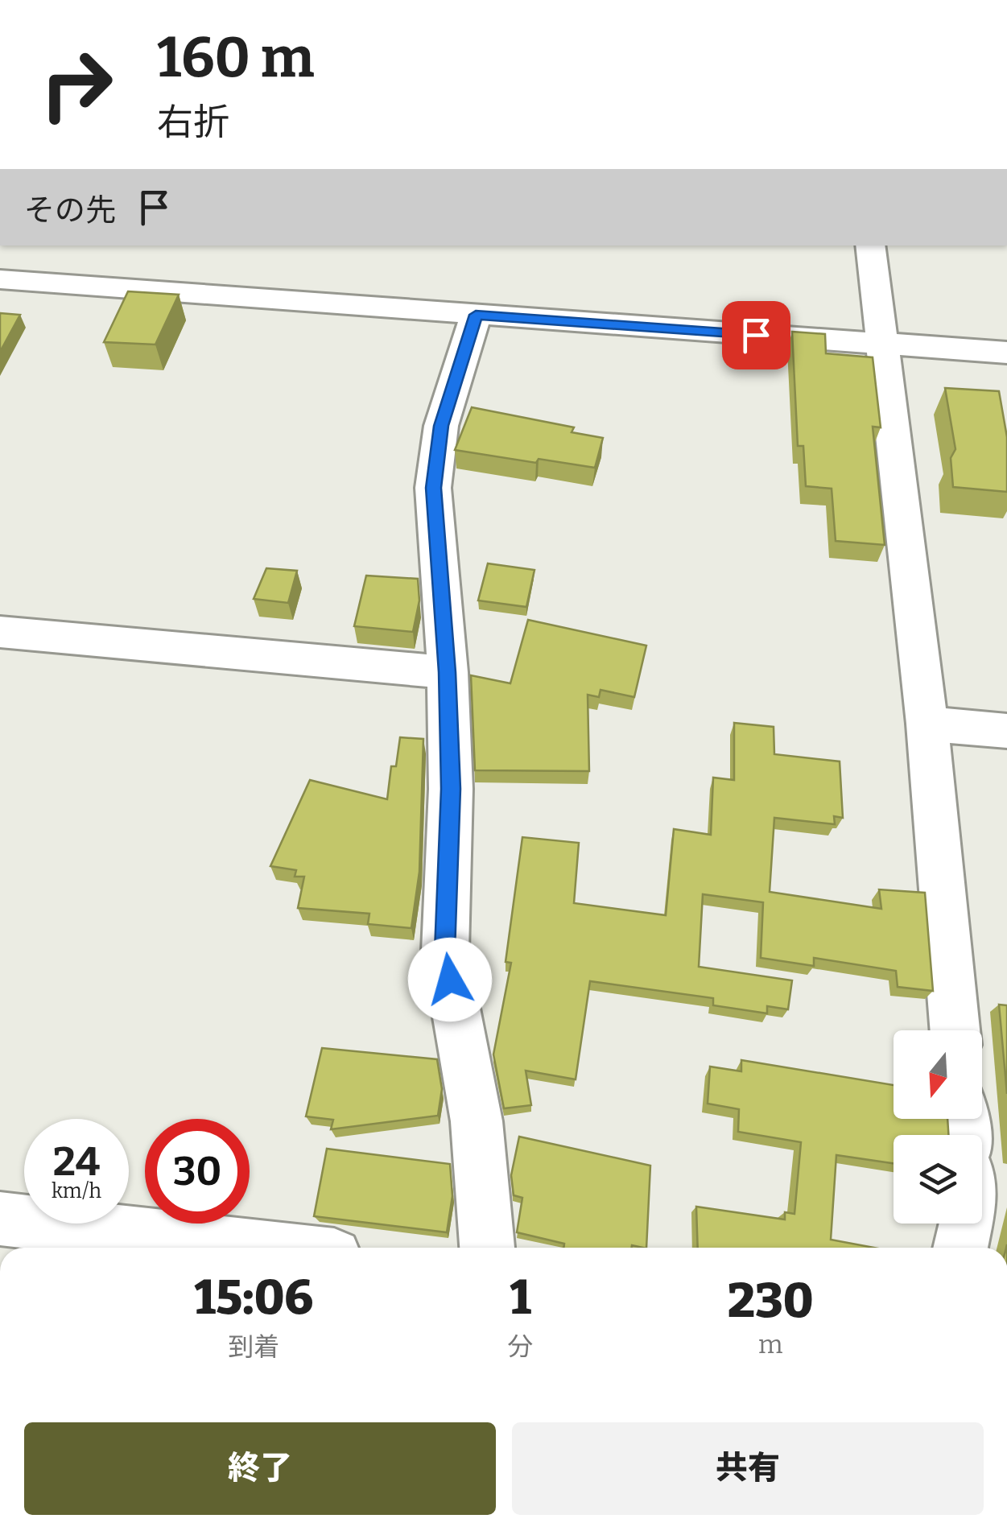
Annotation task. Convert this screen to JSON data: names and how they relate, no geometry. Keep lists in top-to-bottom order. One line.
{"north":"bottom","page":{"turn":["160 m","右折"],"then":"その先","speed":"24 km/h","limit":"30","eta":["15:06","到着","1","分","230","m"],"buttons":["終了","共有"]}}
